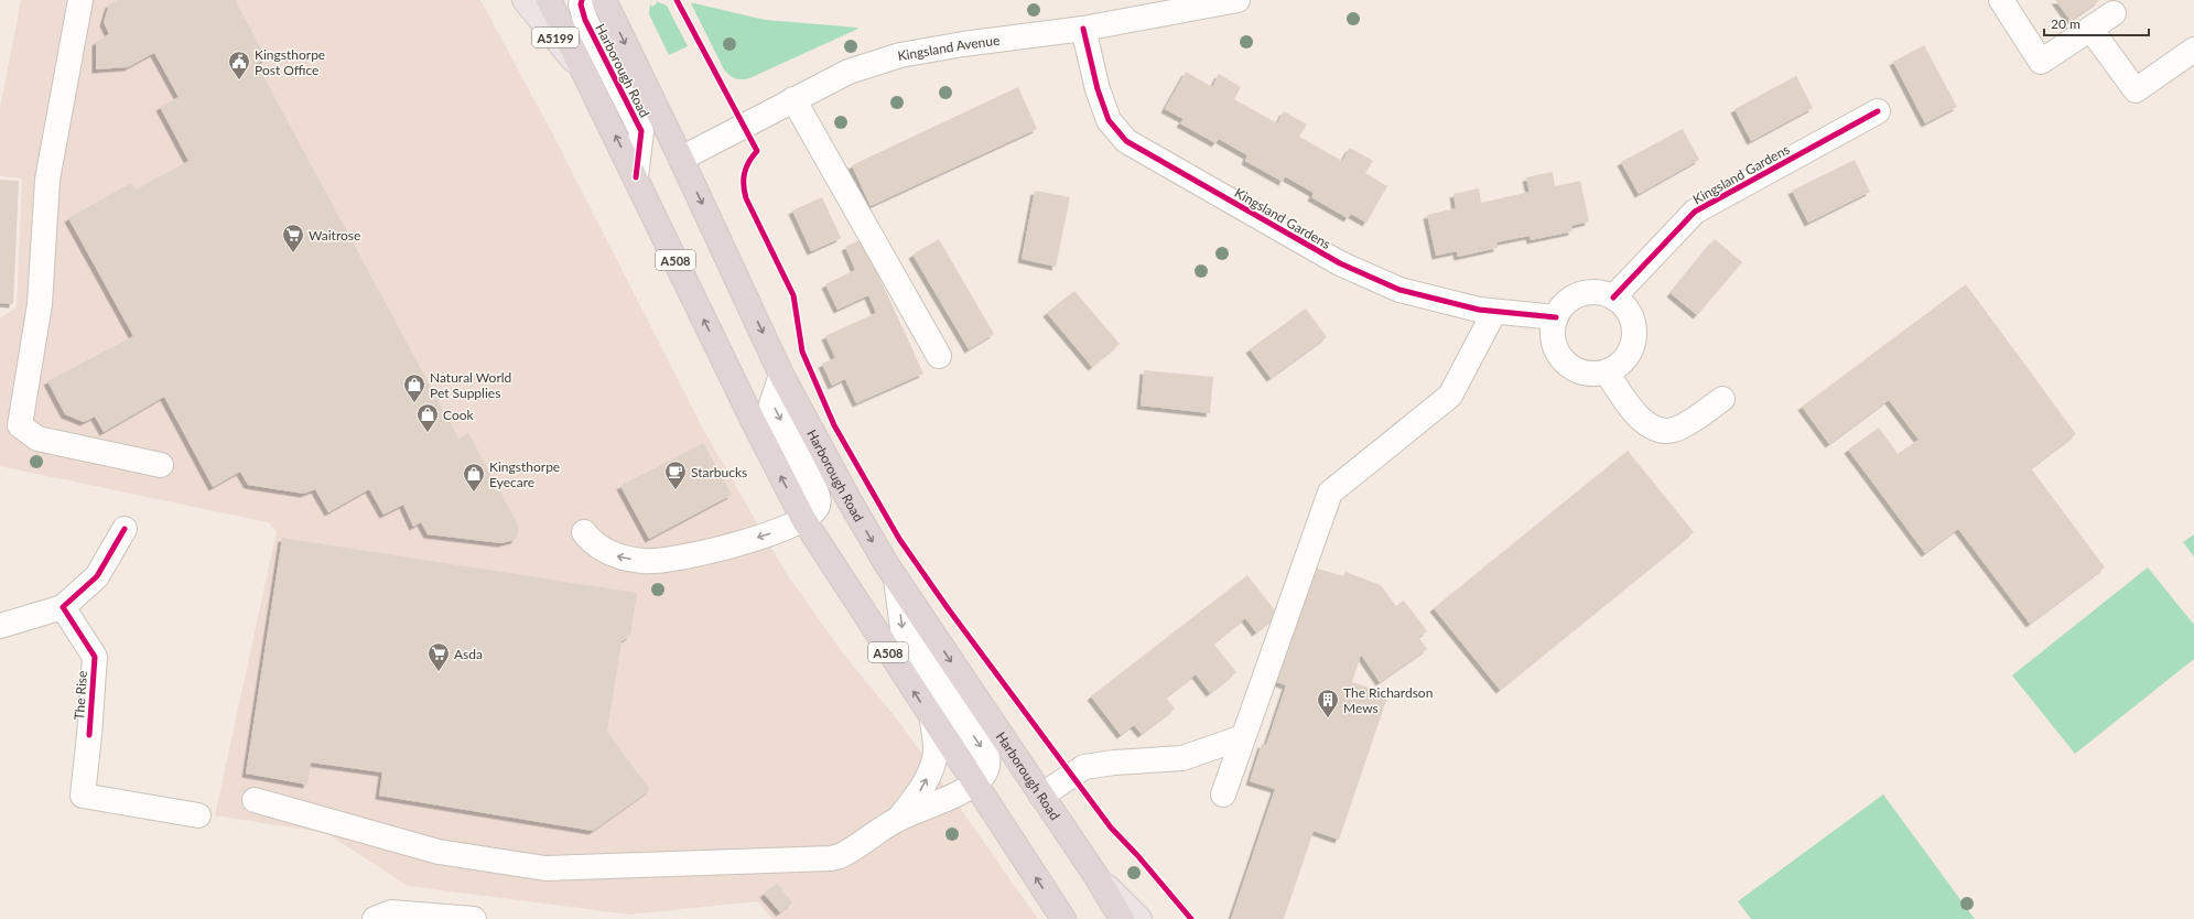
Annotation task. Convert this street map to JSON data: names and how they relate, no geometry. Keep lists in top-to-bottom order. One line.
{"streets":{"highway":["Harborough Road","A508"],"main road":["A5199"],"street":["Kingsland Avenue","Kingsland Gardens","The Rise"]},"crossings":[["A5199","A508"],["Kingsland Avenue","Harborough Road"],["Kingsland Avenue","Kingsland Gardens"],["Harborough Road","A508"]],"places":{"public building":["Kingsthorpe Post Office"],"supermarket":["Waitrose","Asda"],"shop":["Natural World Pet Supplies","Cook","Kingsthorpe Eyecare"],"cafe":["Starbucks"],"building":["The Richardson Mews"]},"scale_bar":"20 m"}
